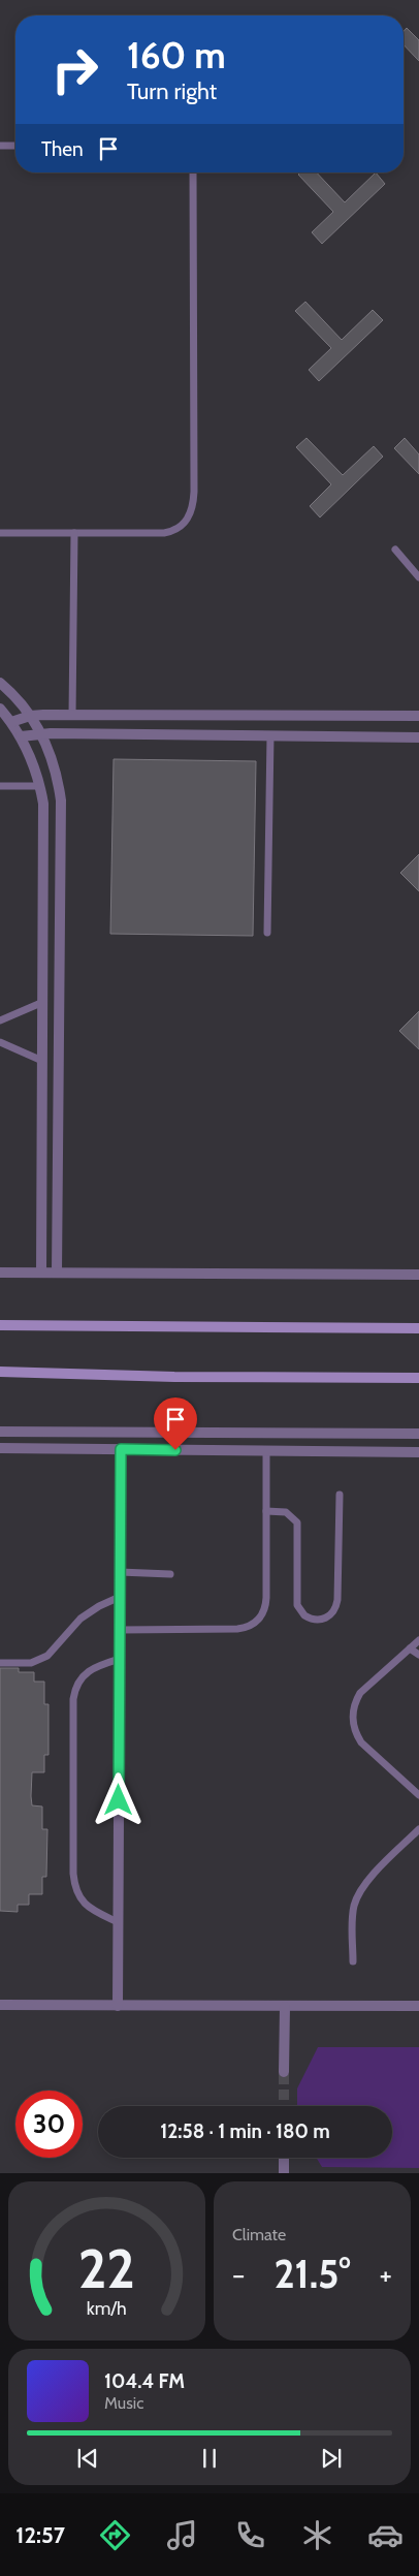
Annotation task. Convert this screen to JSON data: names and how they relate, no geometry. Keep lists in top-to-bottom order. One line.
{"page":{"turn":["160 m","Turn right"],"then":"Then","limit":"30","trip":"12:58 · 1 min · 180 m","tile":"Climate","heat":["−","21.5°","+"],"song":["104.4 FM","Music"],"tabs":"12:57","gauge":["22","km/h"]}}
